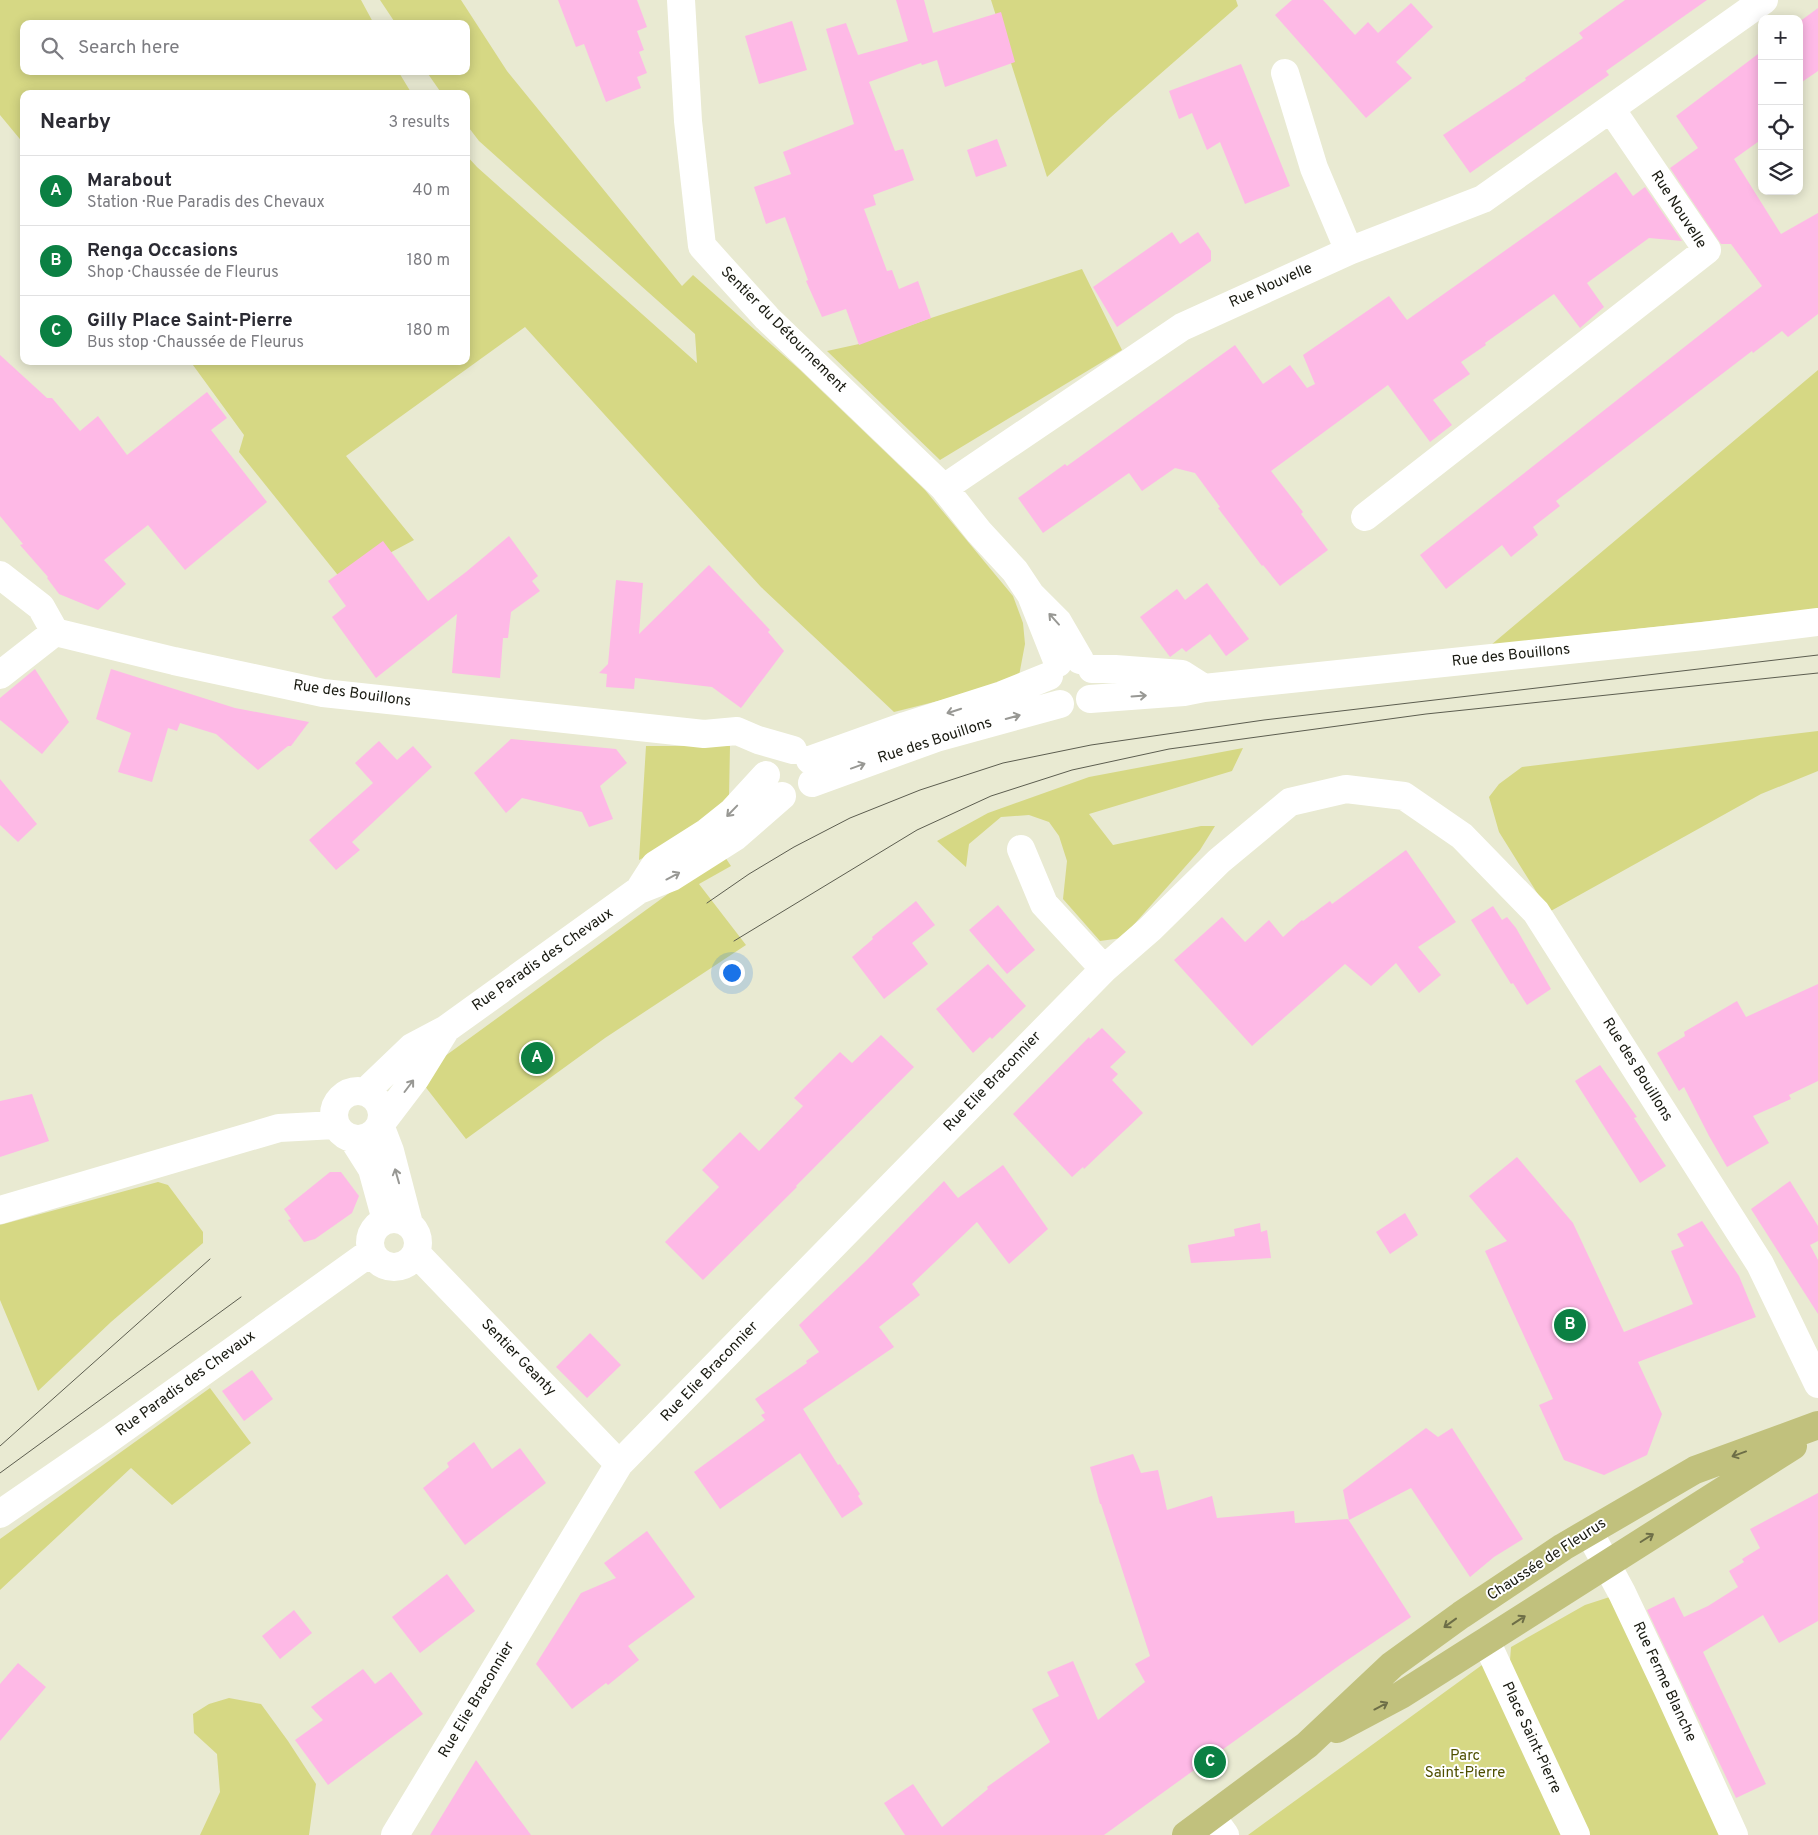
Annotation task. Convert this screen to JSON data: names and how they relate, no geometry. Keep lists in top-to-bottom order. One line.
{"streets":{"main road":["Chaussée de Fleurus"],"street":["Rue Nouvelle","Sentier du Détournement","Rue des Bouillons","Rue Paradis des Chevaux","Rue Elie Braconnier","Sentier Geanty","Rue Ferme Blanche","Place Saint-Pierre"]},"crossings":[["Rue Nouvelle","Sentier du Détournement"],["Sentier du Détournement","Rue des Bouillons"],["Rue des Bouillons","Rue Paradis des Chevaux"],["Rue des Bouillons","Rue Elie Braconnier"],["Rue Paradis des Chevaux","Sentier Geanty"],["Rue Elie Braconnier","Sentier Geanty"],["Chaussée de Fleurus","Rue Ferme Blanche"],["Chaussée de Fleurus","Place Saint-Pierre"]],"parks":["Parc Saint-Pierre"],"page":{"map_buttons":["+","−"],"search":"Search here","heading":["Nearby","3 results"],"list":[{"mark":"A","name":"Marabout","note":"Station · Rue Paradis des Chevaux","value":"40 m"},{"mark":"B","name":"Renga Occasions","note":"Shop · Chaussée de Fleurus","value":"180 m"},{"mark":"C","name":"Gilly Place Saint-Pierre","note":"Bus stop · Chaussée de Fleurus","value":"180 m"}],"pins":["A","B","C"]}}
